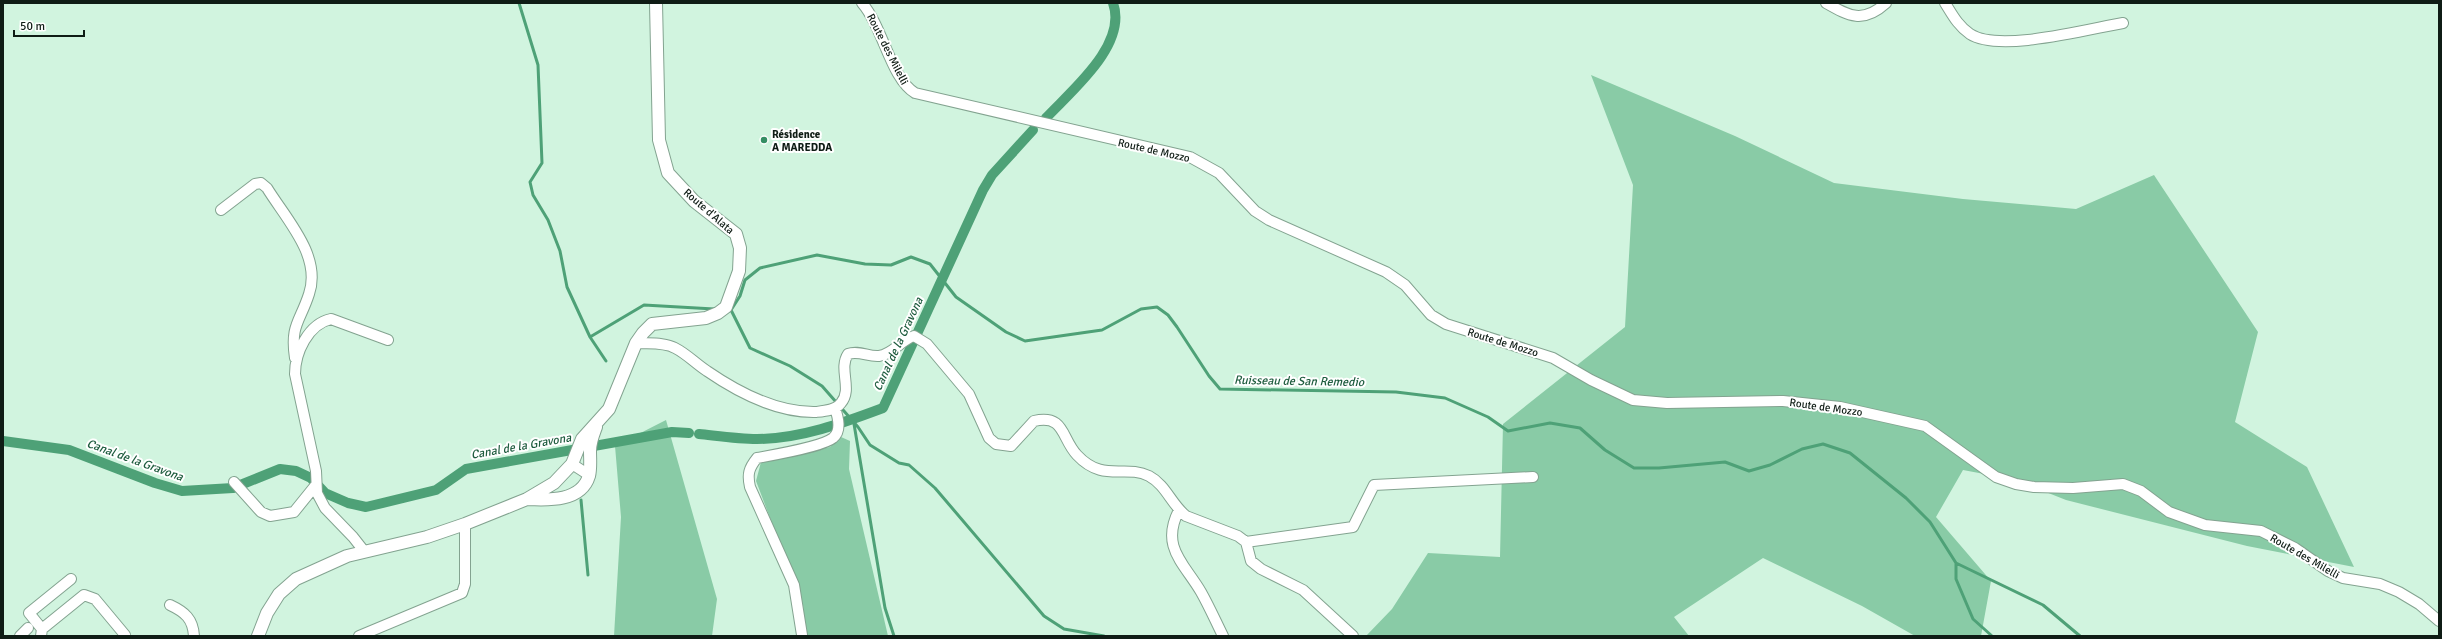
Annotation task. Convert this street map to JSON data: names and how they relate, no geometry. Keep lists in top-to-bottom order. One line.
{"streets":{"street":["Route des Milelli","Route de Mozzo","Route d'Alata"]},"crossings":[["Route des Milelli","Route de Mozzo"]],"water":["Canal de la Gravona","Ruisseau de San Remedio"],"places":["Résidence A MAREDDA"],"scale_bar":"50 m"}
